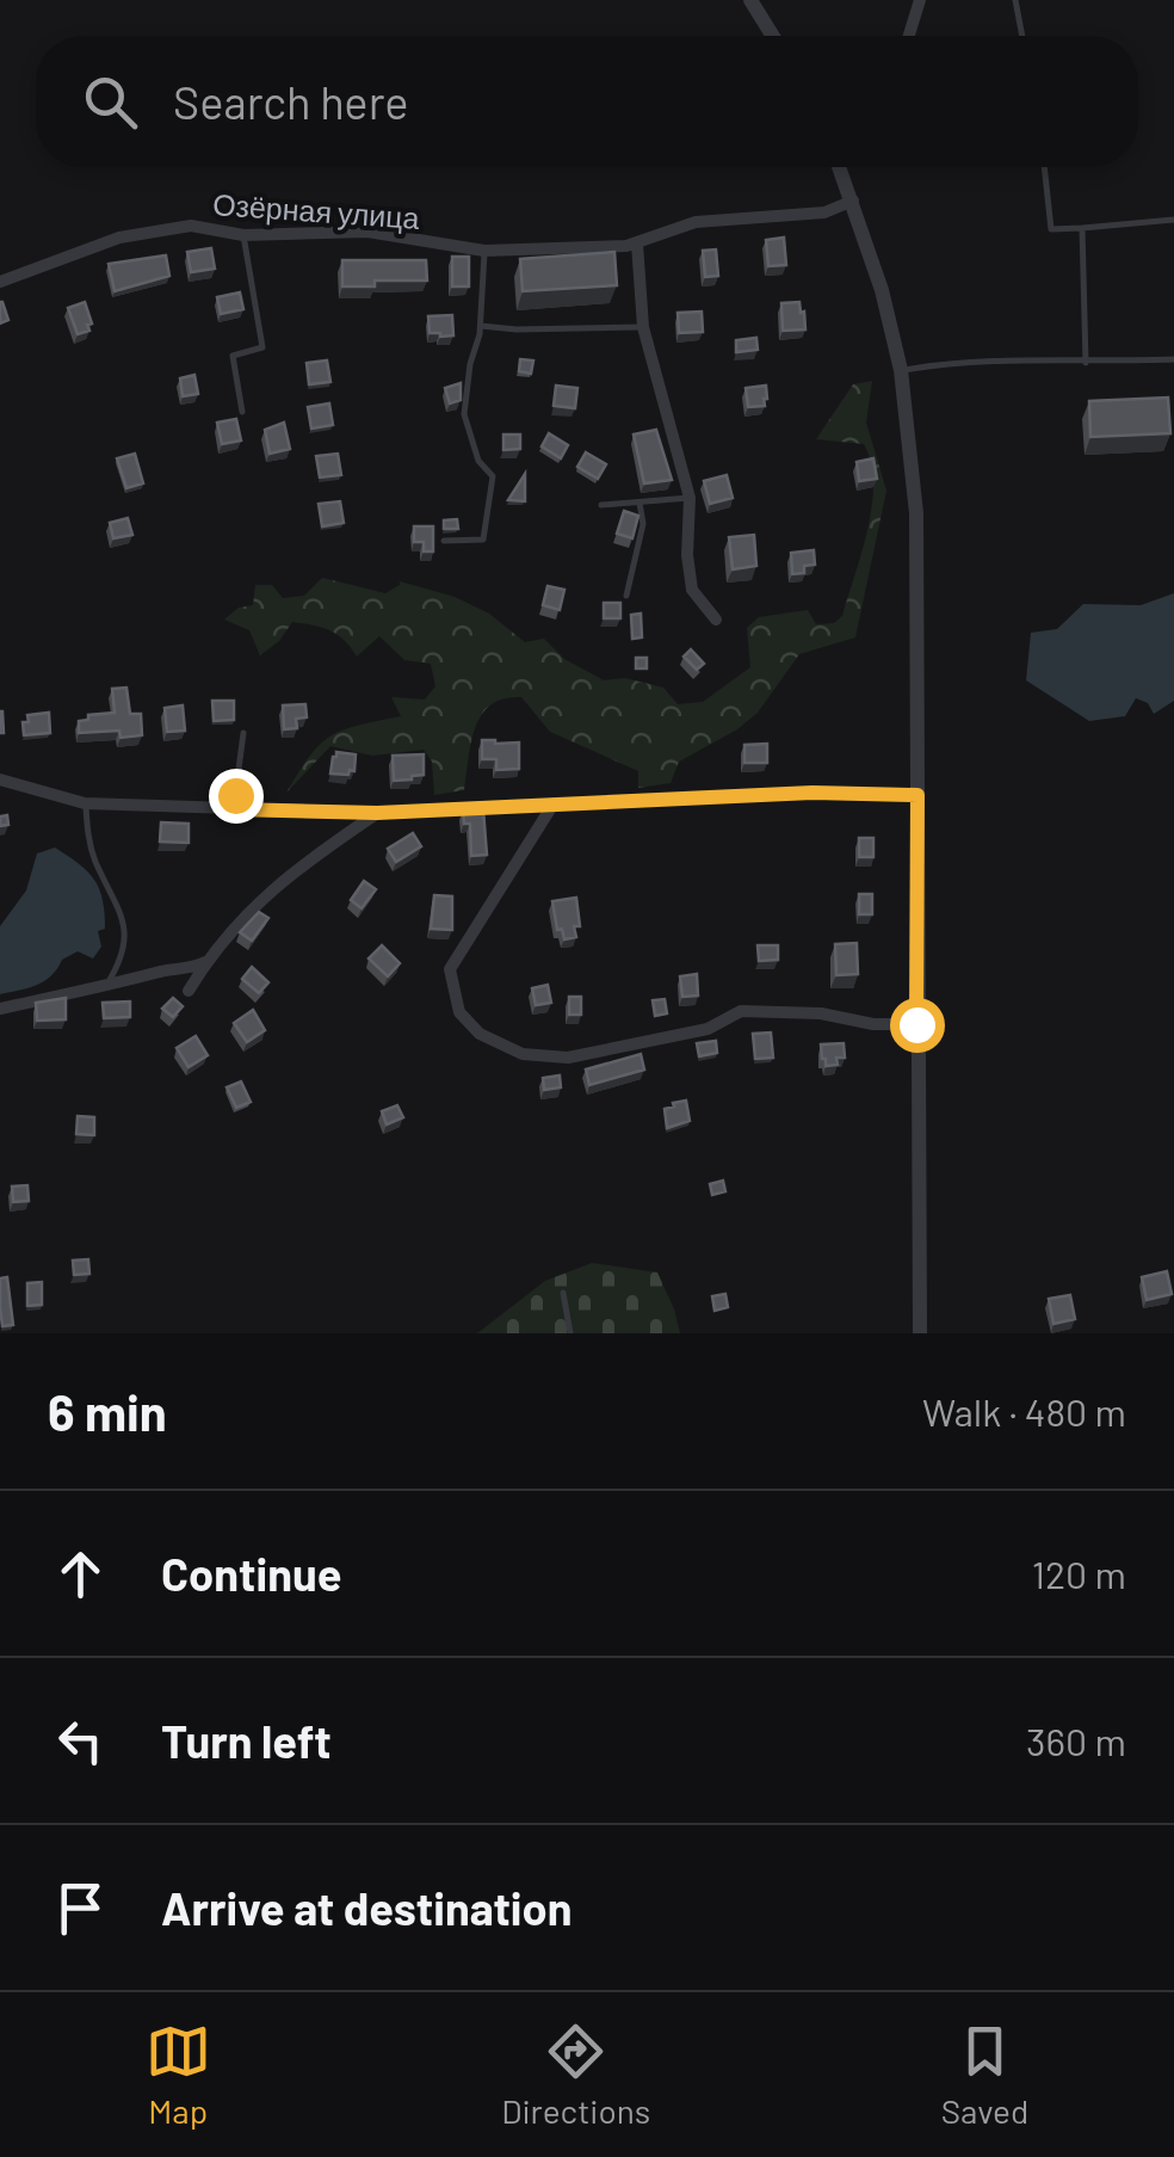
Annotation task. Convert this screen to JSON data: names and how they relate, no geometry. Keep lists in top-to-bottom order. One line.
{"streets":{"street":["Озёрная улица"]},"page":{"search":"Search here","heading":["6 min","Walk · 480 m"],"list":[["Continue","120 m"],["Turn left","360 m"],"Arrive at destination"],"nav":["Map","Directions","Saved"]}}
